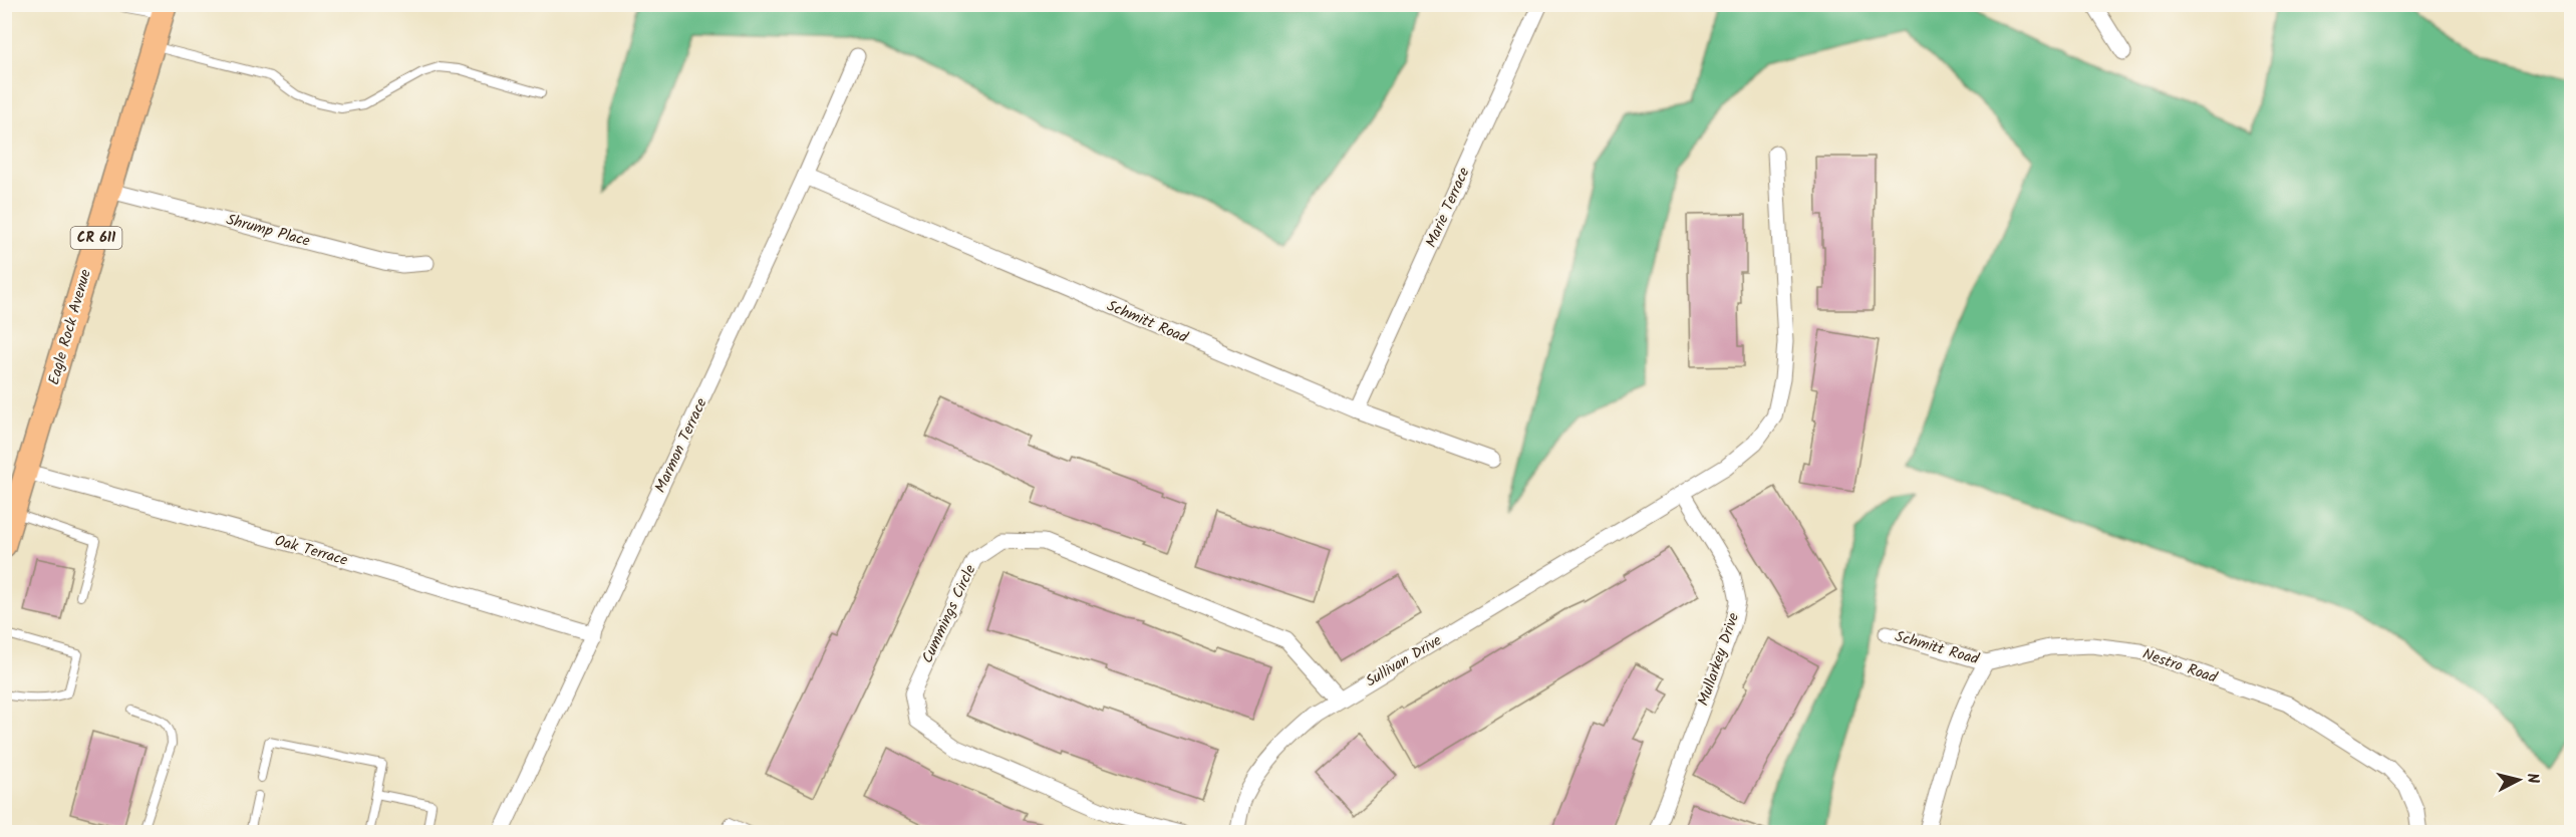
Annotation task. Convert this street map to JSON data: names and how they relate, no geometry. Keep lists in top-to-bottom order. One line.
{"streets":{"main road":["CR 611","Eagle Rock Avenue"],"street":["Marie Terrace","Shrump Place","Schmitt Road","Marmon Terrace","Oak Terrace","Cummings Circle","Mullarkey Drive","Sullivan Drive","Nestro Road"]},"crossings":[["Marie Terrace","Schmitt Road"],["Shrump Place","Eagle Rock Avenue"],["Schmitt Road","Marmon Terrace"],["Schmitt Road","Nestro Road"],["Eagle Rock Avenue","Oak Terrace"],["Marmon Terrace","Oak Terrace"],["Cummings Circle","Sullivan Drive"],["Mullarkey Drive","Sullivan Drive"]],"north":"right"}
